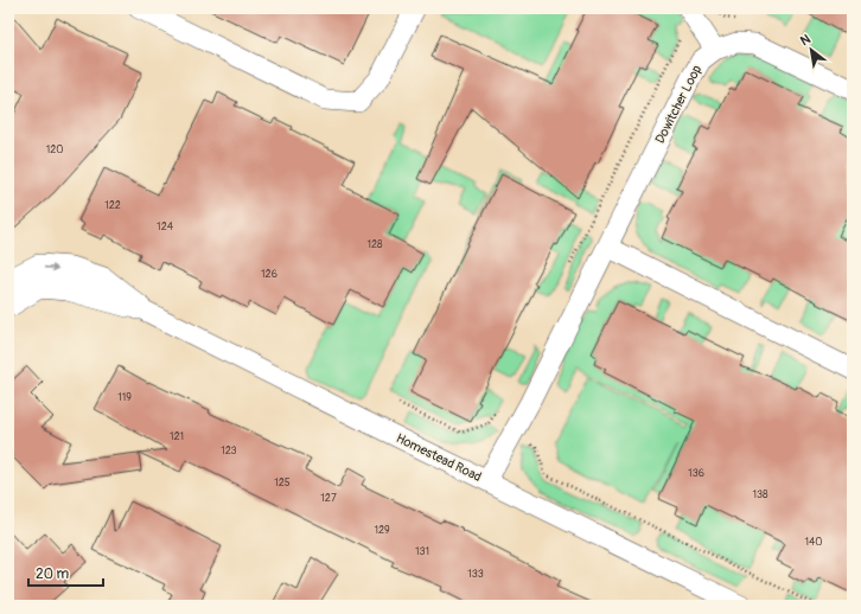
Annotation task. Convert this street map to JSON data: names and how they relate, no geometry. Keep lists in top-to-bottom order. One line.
{"streets":{"street":["Dowitcher Loop","Homestead Road"]},"crossings":[["Dowitcher Loop","Homestead Road"]],"house_numbers":["120","122","124","128","126","119","121","123","136","125","138","127","129","140","131","133"],"scale_bar":"20 m","north":"top left"}
